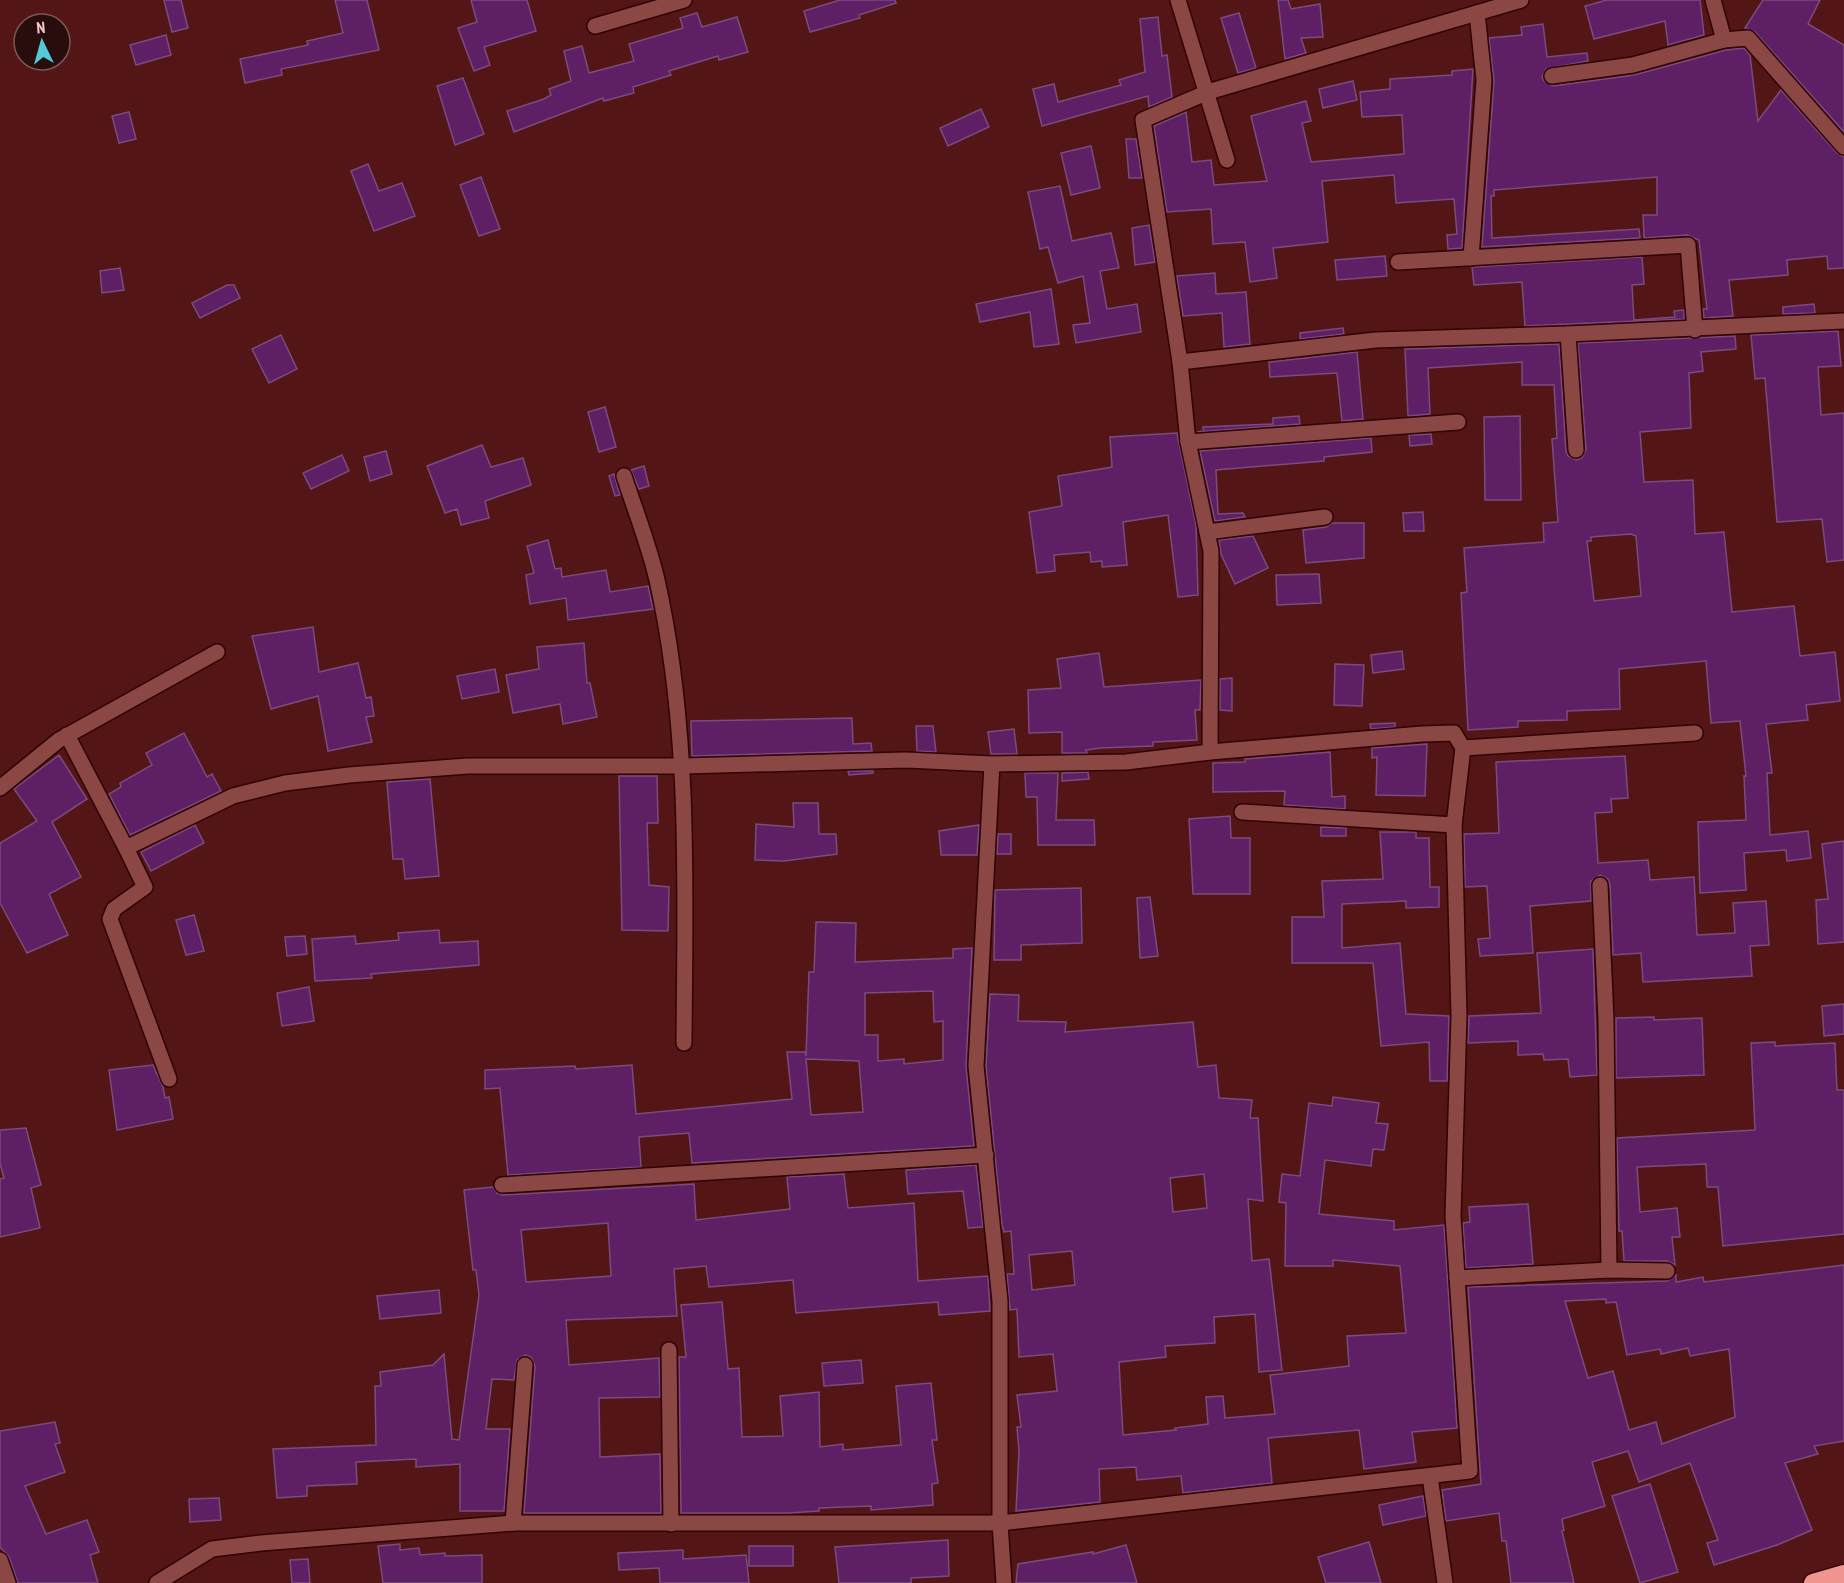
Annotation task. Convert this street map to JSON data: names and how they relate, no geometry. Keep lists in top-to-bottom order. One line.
{"north":"top"}
